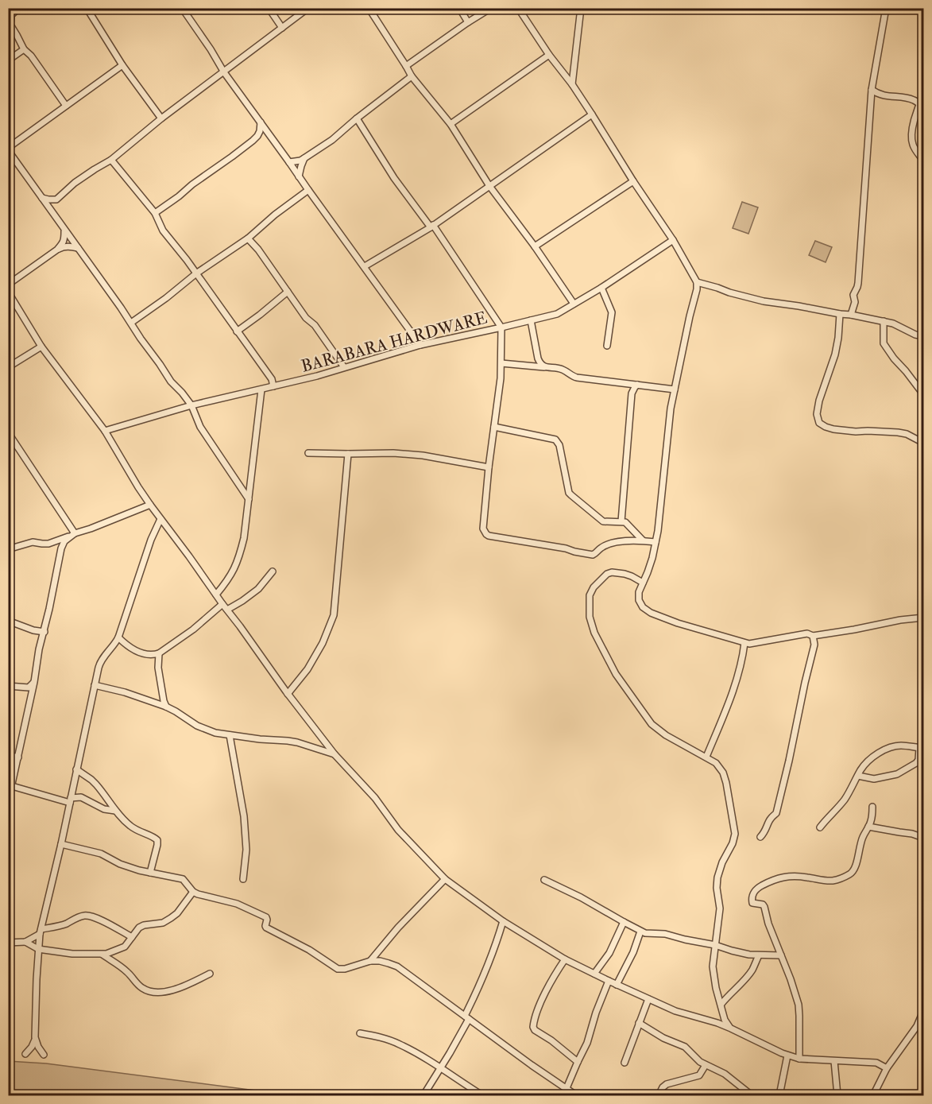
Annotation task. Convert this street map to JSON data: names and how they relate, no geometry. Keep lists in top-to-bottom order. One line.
{"streets":{"street":["BARABARA HARDWARE"]}}
